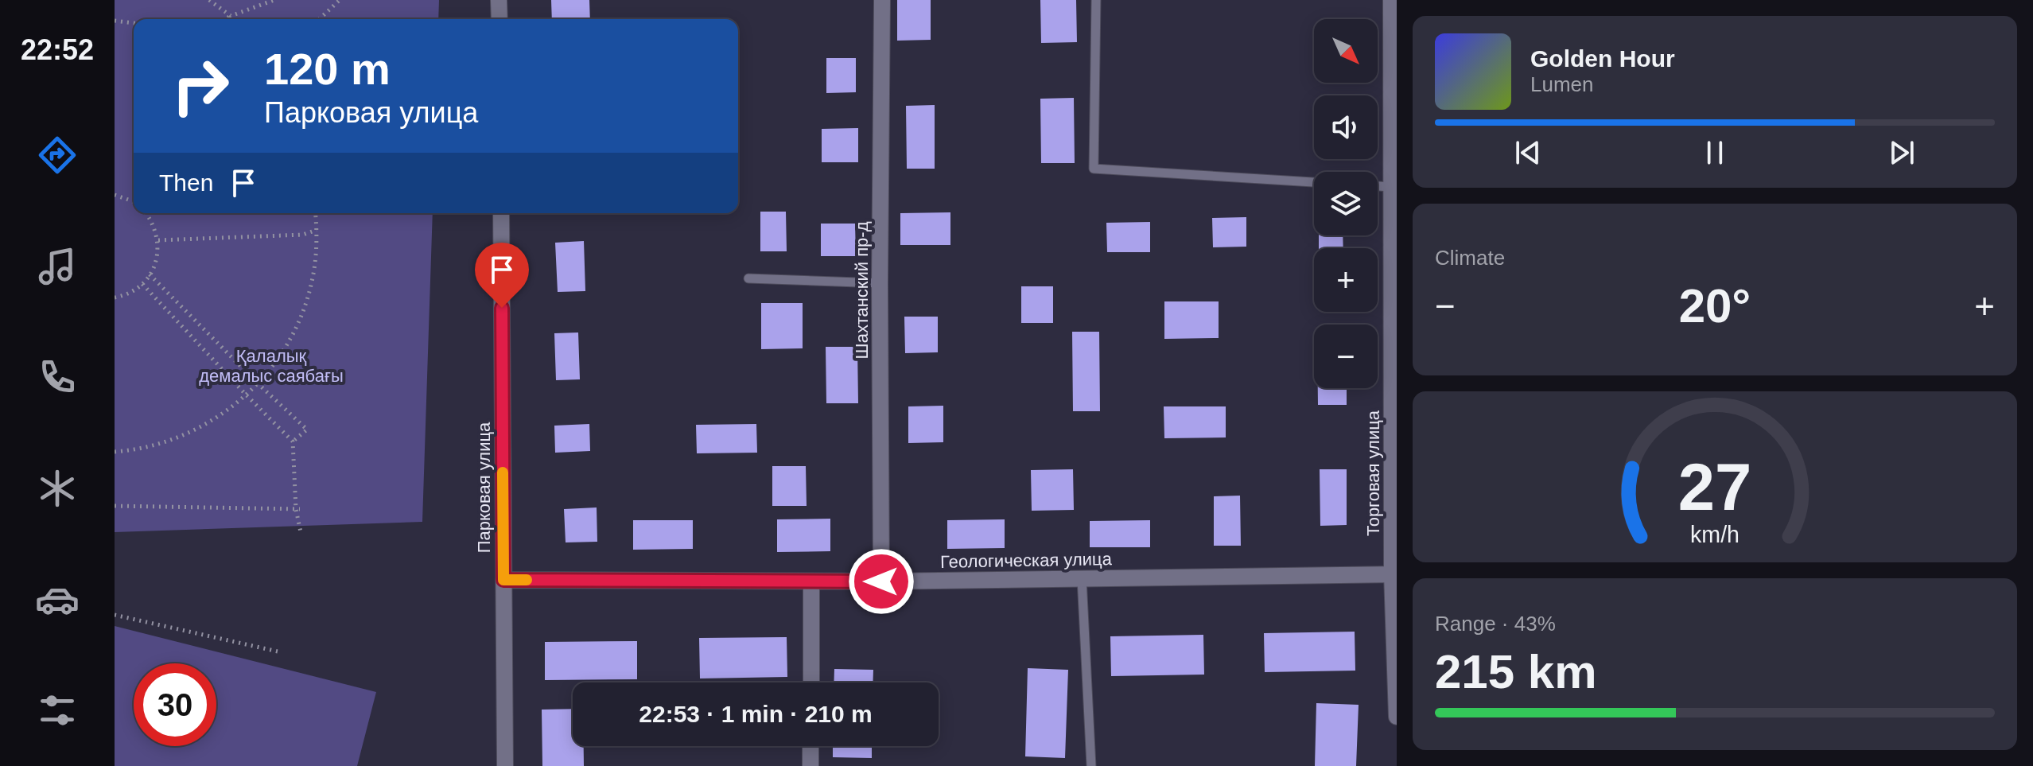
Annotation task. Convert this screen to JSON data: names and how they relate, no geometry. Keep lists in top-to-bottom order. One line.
{"streets":{"street":["Шахтанский пр-д","Торговая улица","Парковая улица","Геологическая улица"]},"crossings":[["Шахтанский пр-д","Геологическая улица"],["Торговая улица","Геологическая улица"],["Парковая улица","Геологическая улица"]],"parks":["Қалалық демалыс саябағы"],"north":"bottom right","page":{"tabs":"22:52","map_buttons":["+","−"],"turn":["120 m","Парковая улица"],"song":["Golden Hour","Lumen"],"then":"Then","tile":["Climate",["Range · 43%","215 km"]],"heat":["−","20°","+"],"limit":"30","trip":"22:53 · 1 min · 210 m","gauge":["27","km/h"]}}
